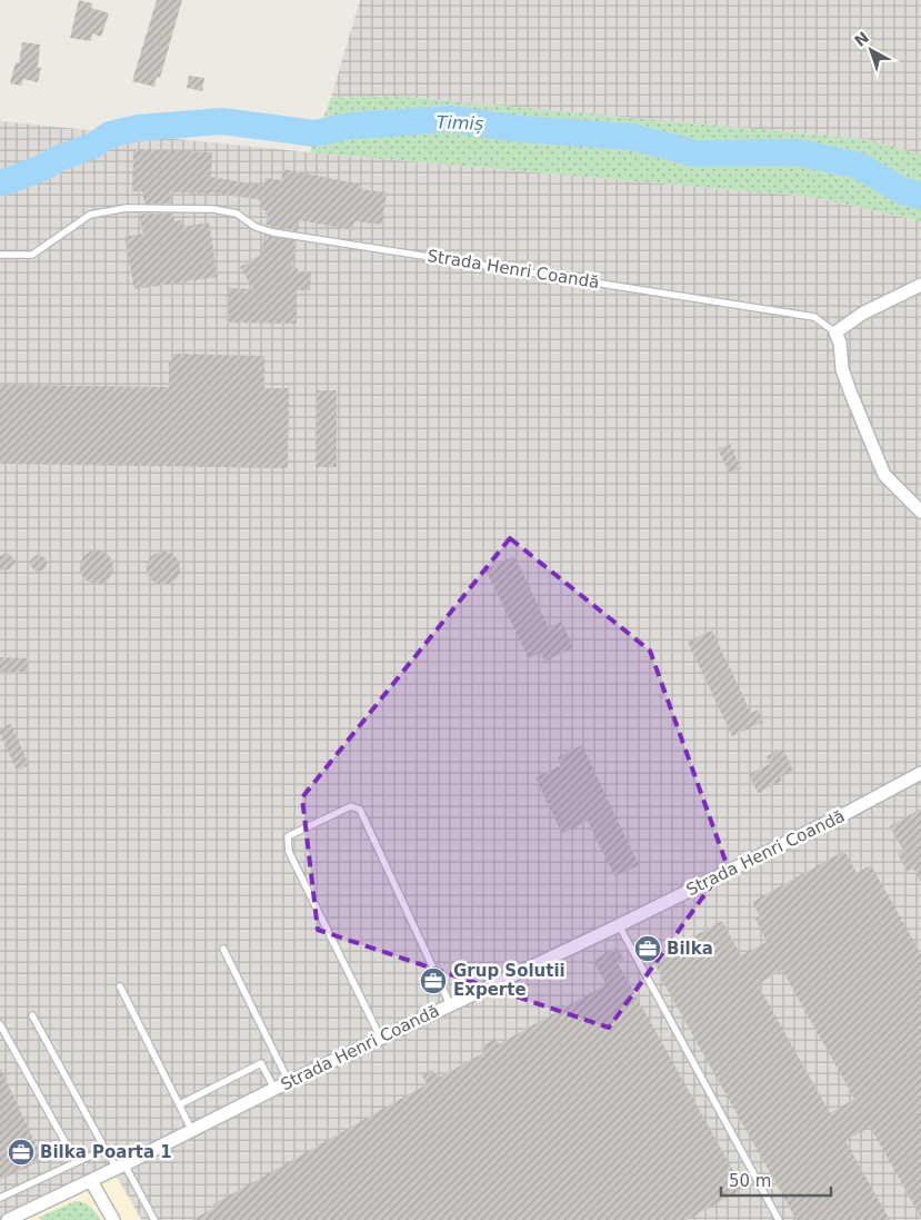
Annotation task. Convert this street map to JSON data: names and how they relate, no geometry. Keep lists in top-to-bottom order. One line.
{"streets":{"street":["Strada Henri Coandă"]},"water":["Timiș"],"places":{"office":["Bilka","Grup Solutii Experte","Bilka Poarta 1"]},"scale_bar":"50 m","north":"top left"}
